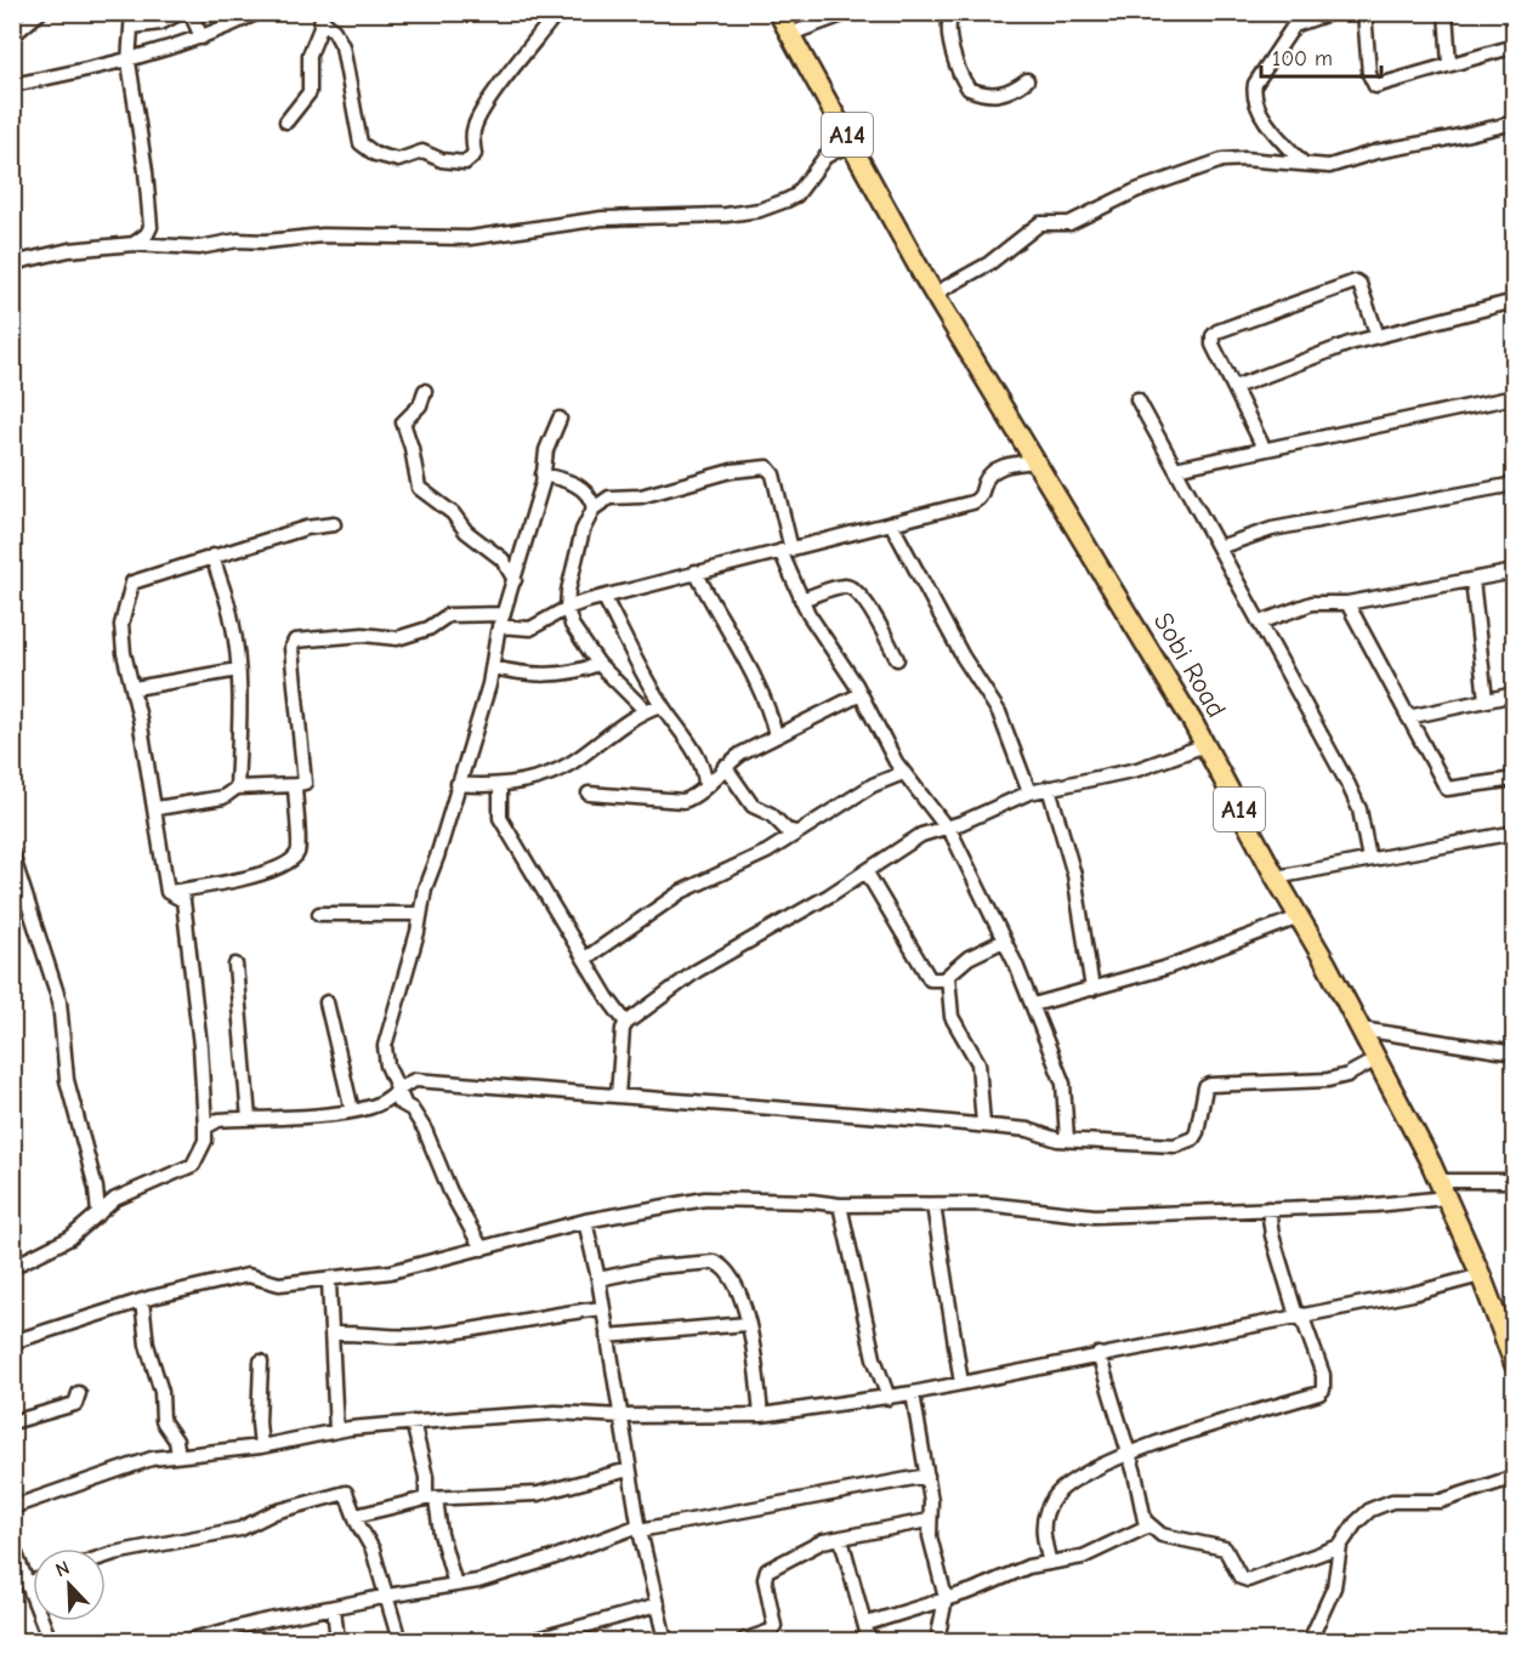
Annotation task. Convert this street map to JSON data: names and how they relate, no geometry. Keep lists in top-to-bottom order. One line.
{"streets":{"highway":["A14","Sobi Road"]},"scale_bar":"100 m","north":"top left"}
